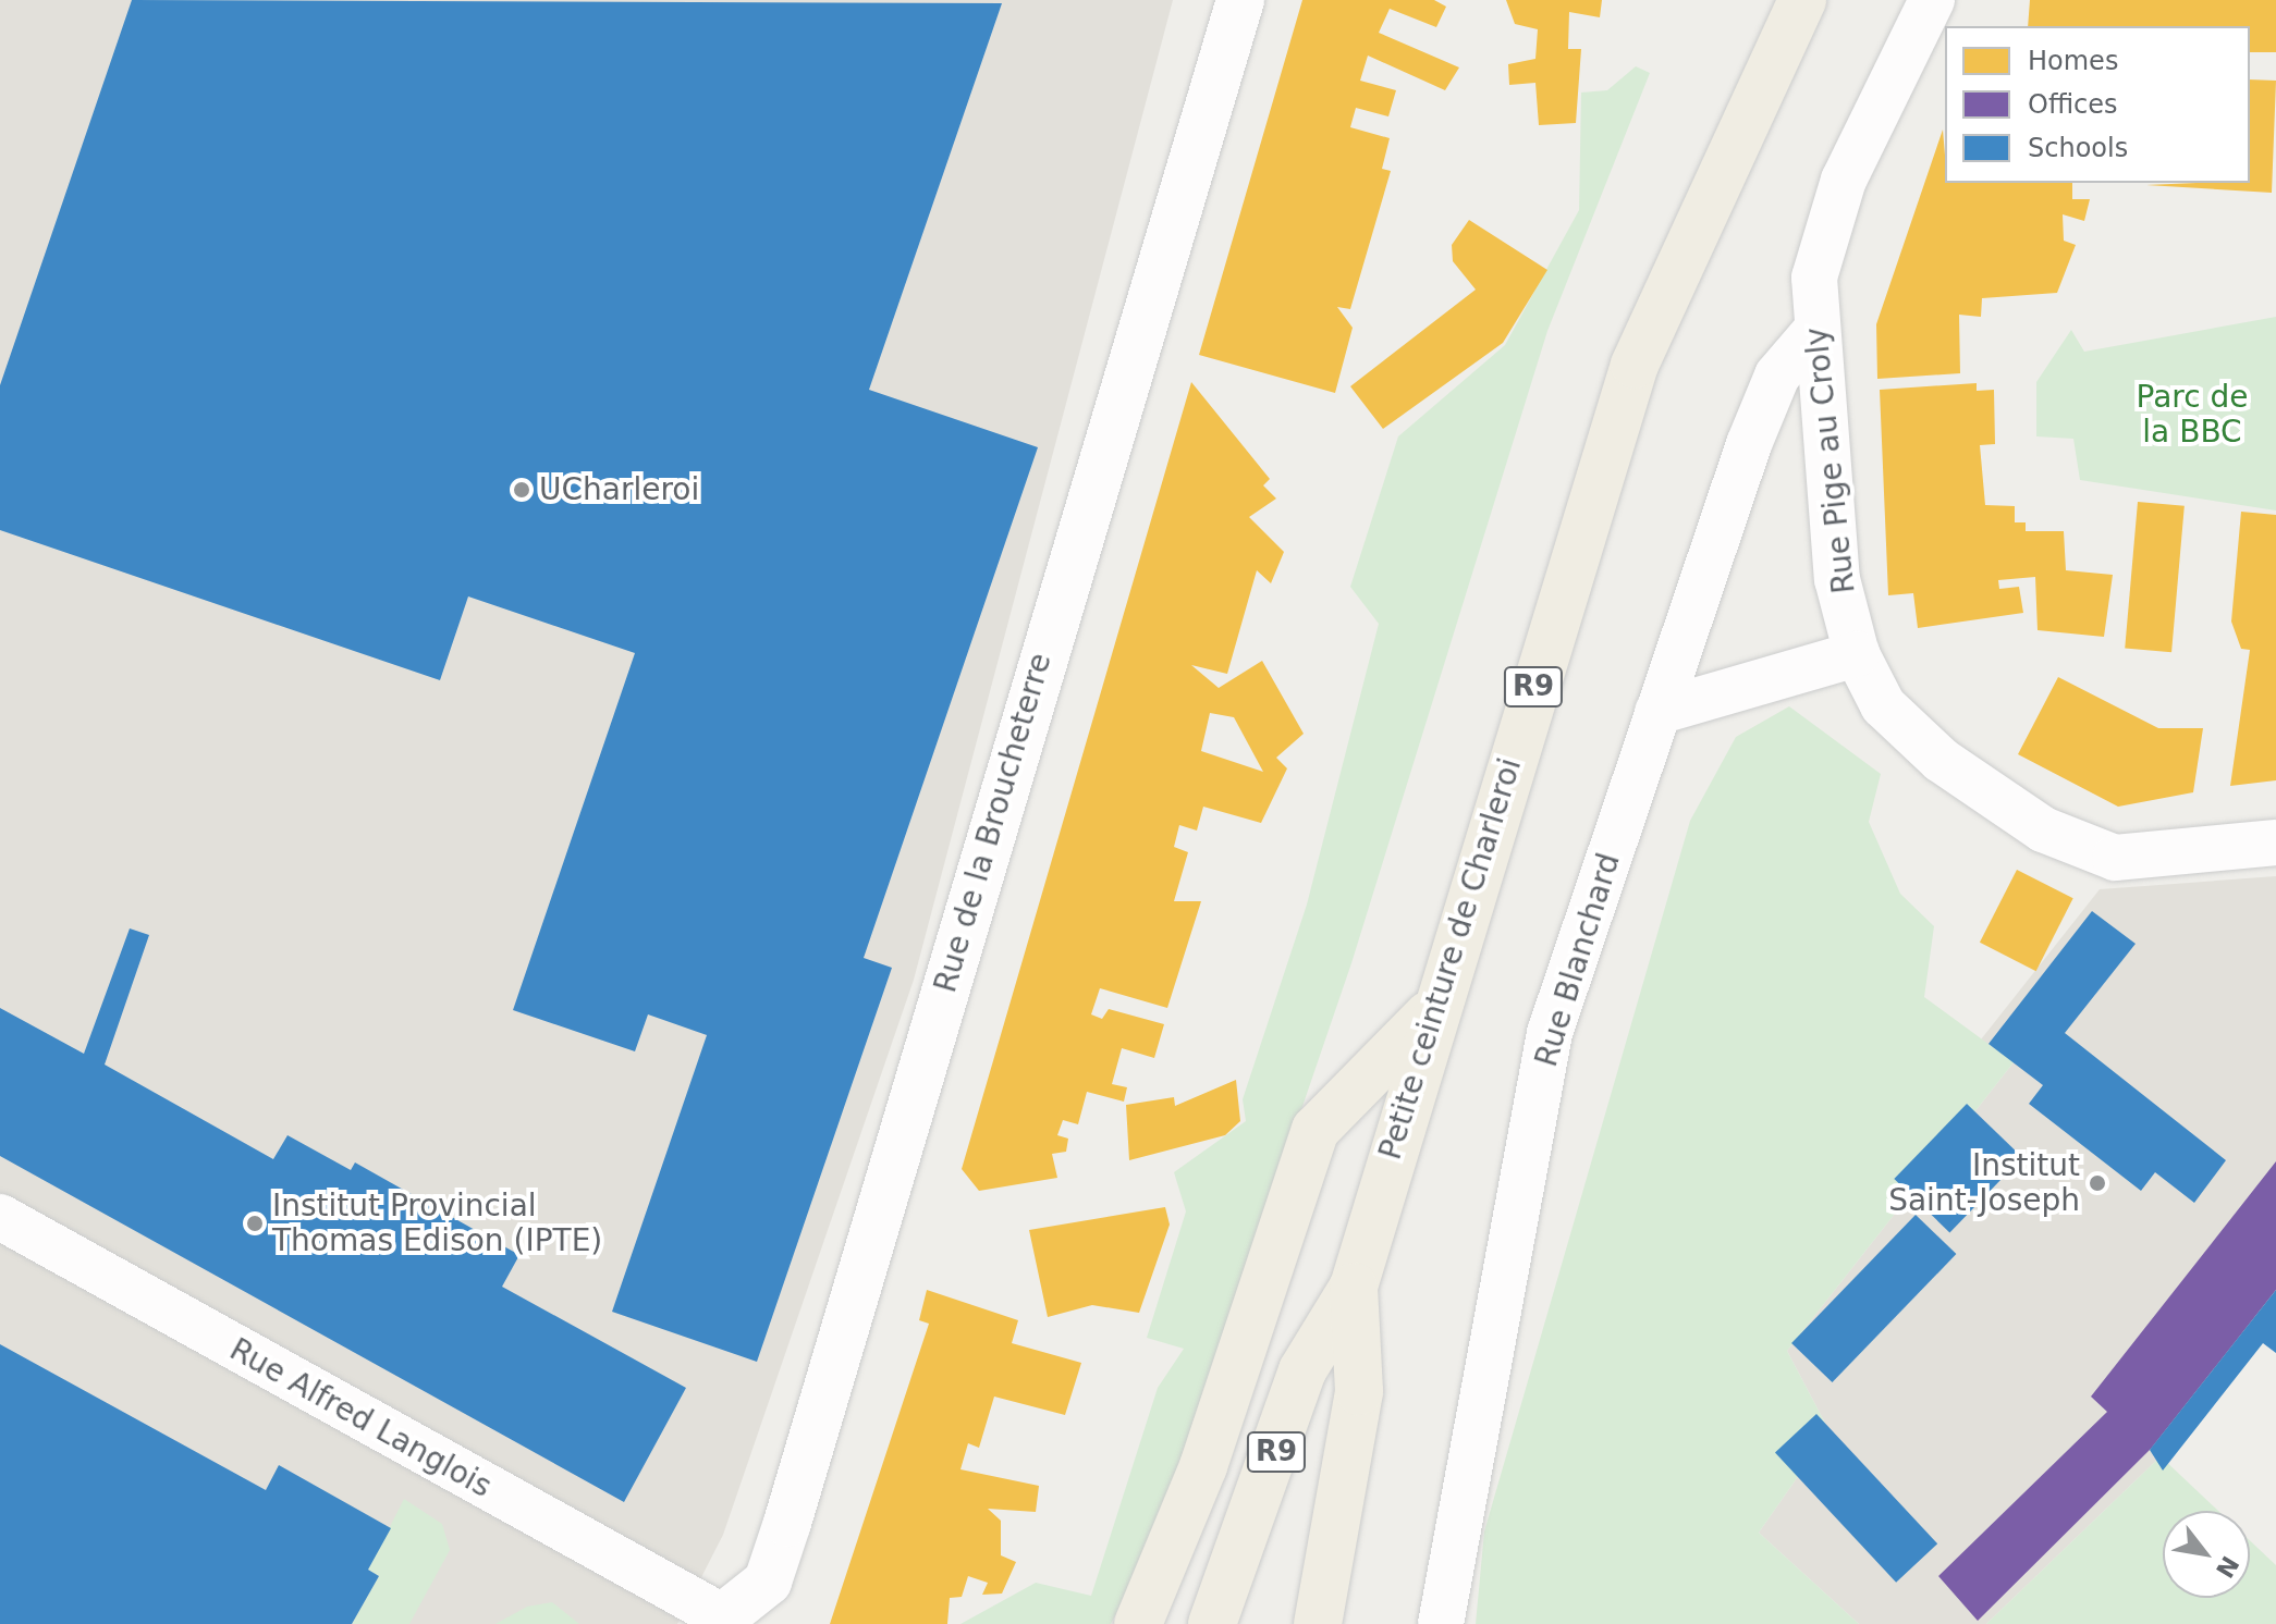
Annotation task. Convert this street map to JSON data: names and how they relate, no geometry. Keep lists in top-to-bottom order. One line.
{"streets":{"highway":["R9","Petite ceinture de Charleroi"],"main road":["Rue de la Broucheterre"],"street":["Rue Pige au Croly","Rue Blanchard","Rue Alfred Langlois"]},"crossings":[["Rue Pige au Croly","Rue Blanchard"],["Rue de la Broucheterre","Rue Alfred Langlois"]],"parks":["Parc de la BBC"],"places":["UCharleroi","Institut Saint-Joseph","Institut Provincial Thomas Edison (IPTE)"],"legend":["Homes","Offices","Schools"],"north":"bottom right"}
